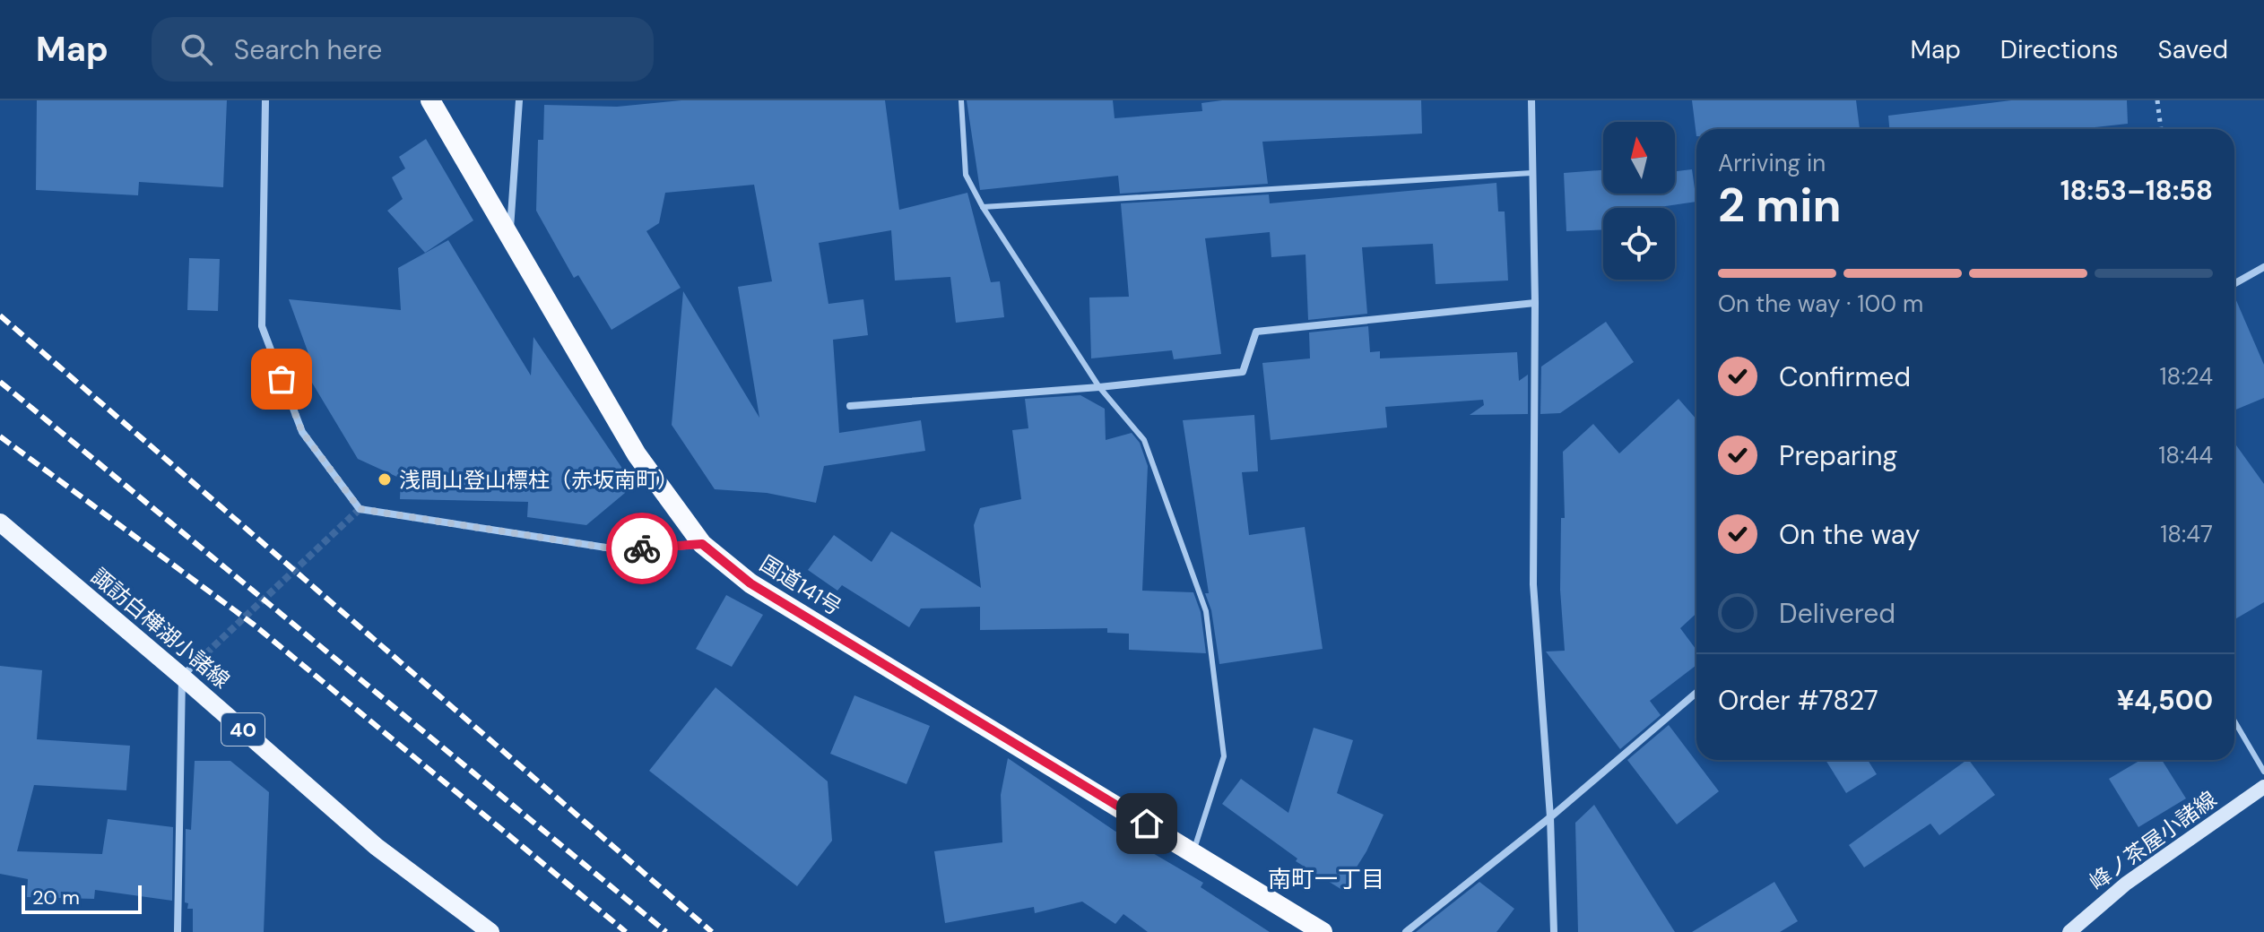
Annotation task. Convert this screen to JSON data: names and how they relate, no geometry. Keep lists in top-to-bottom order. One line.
{"streets":{"highway":["国道141号"],"main road":["諏訪白樺湖小諸線","40","峰ノ茶屋小諸線"]},"districts":["南町一丁目"],"places":["浅間山登山標柱（赤坂南町）"],"scale_bar":"20 m","north":"top","page":{"header":"Map","search":"Search here","nav":["Map","Directions","Saved"],"heading":["2 min","Arriving in","18:53–18:58"],"panel":["Order #7827","¥4,500"],"bar":"On the way · 100 m","list":[["Confirmed","18:24"],["Preparing","18:44"],["On the way","18:47"],"Delivered"],"scale":"20 m"}}
